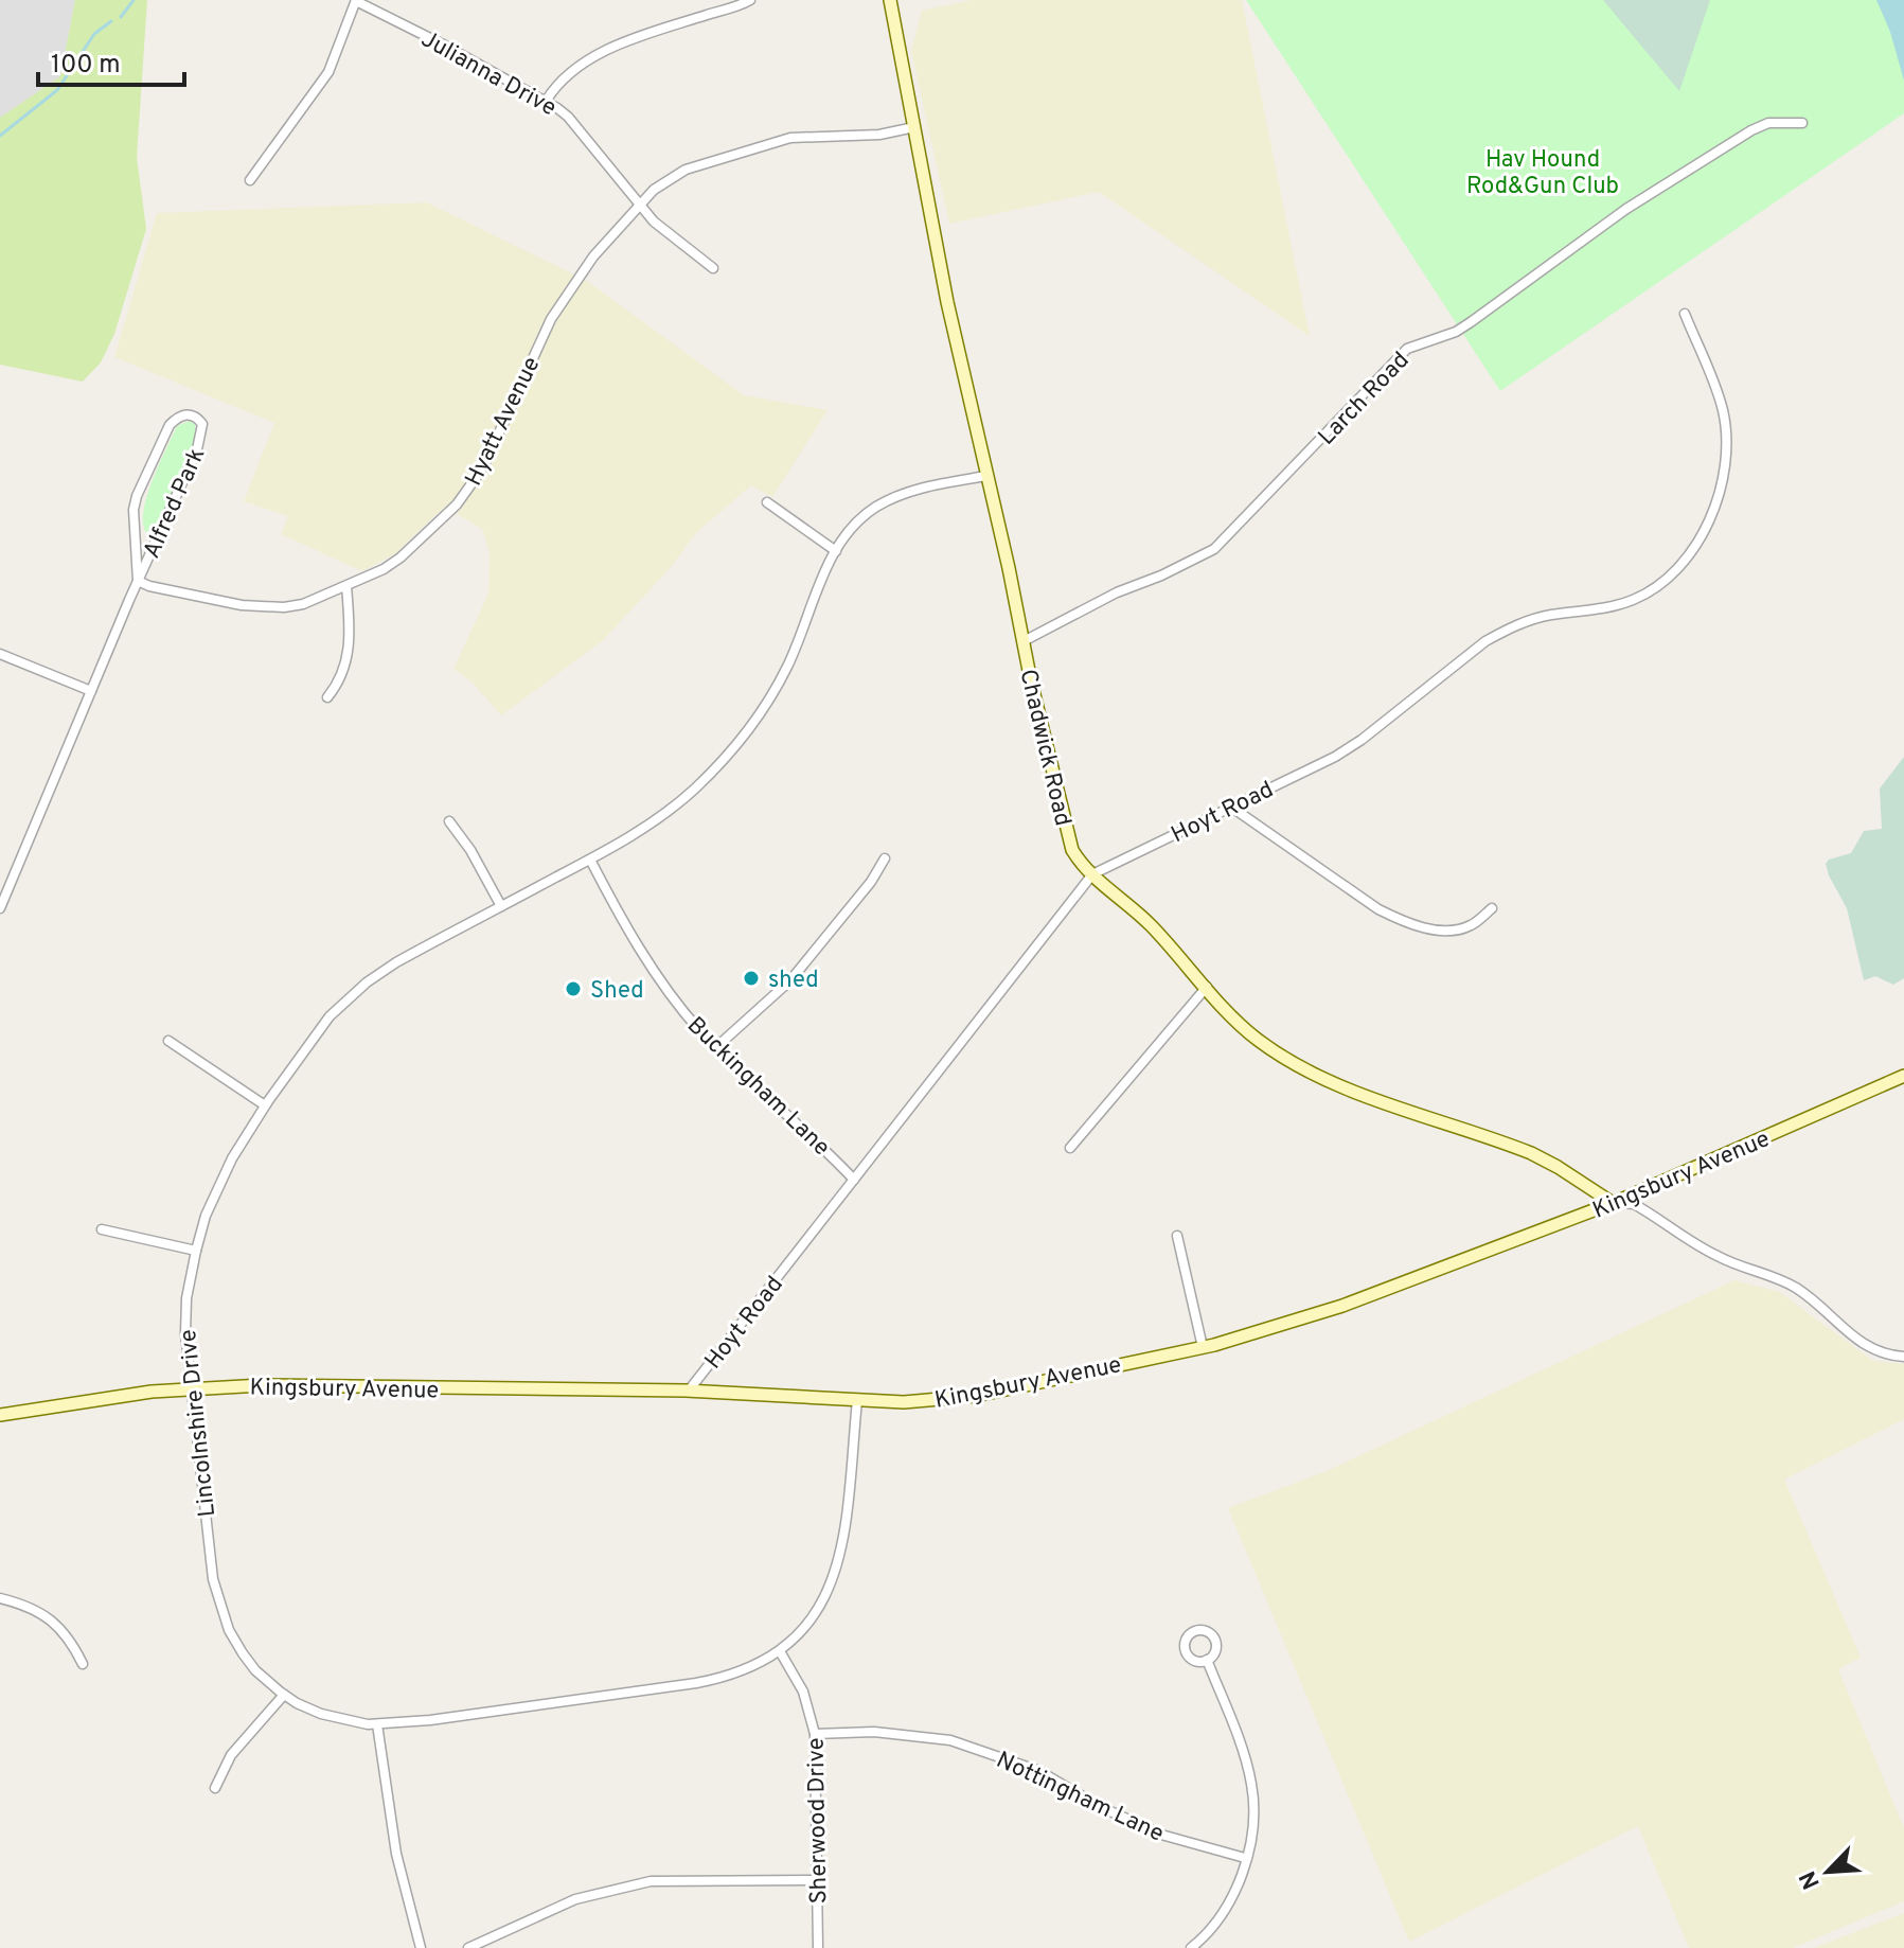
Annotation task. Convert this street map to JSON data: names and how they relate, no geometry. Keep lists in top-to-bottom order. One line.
{"streets":{"main road":["Chadwick Road","Kingsbury Avenue"],"street":["Julianna Drive","Larch Road","Hyatt Avenue","Alfred Park","Hoyt Road","Buckingham Lane","Lincolnshire Drive","Nottingham Lane","Sherwood Drive"]},"crossings":[["Julianna Drive","Hyatt Avenue"],["Larch Road","Chadwick Road"],["Hyatt Avenue","Alfred Park"],["Hyatt Avenue","Chadwick Road"],["Chadwick Road","Hoyt Road"],["Chadwick Road","Kingsbury Avenue"],["Chadwick Road","Lincolnshire Drive"],["Hoyt Road","Buckingham Lane"],["Hoyt Road","Kingsbury Avenue"],["Buckingham Lane","Lincolnshire Drive"],["Kingsbury Avenue","Lincolnshire Drive"],["Lincolnshire Drive","Sherwood Drive"],["Nottingham Lane","Sherwood Drive"]],"parks":["Hav Hound Rod&Gun Club"],"places":["shed","Shed"],"scale_bar":"100 m","north":"bottom left"}
